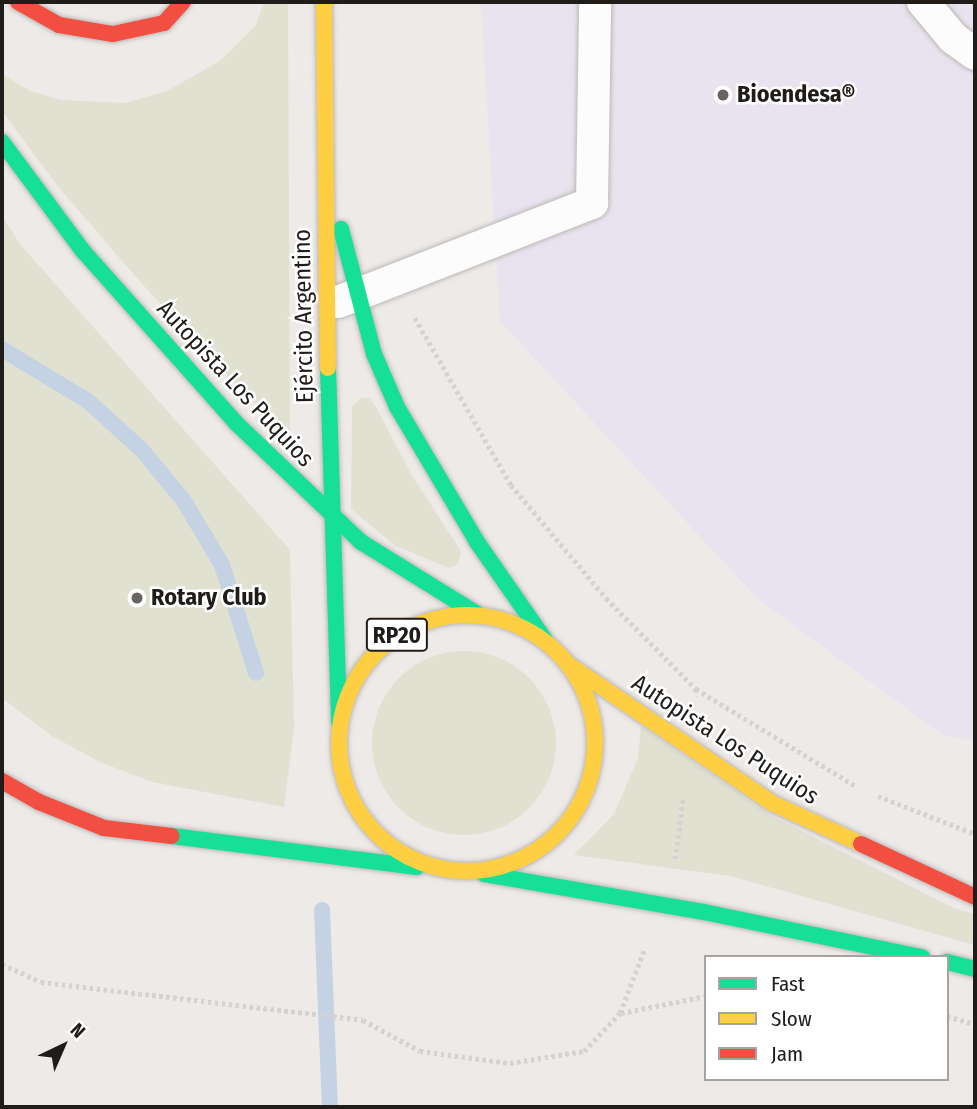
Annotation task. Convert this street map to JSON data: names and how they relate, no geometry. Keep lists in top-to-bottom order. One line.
{"streets":{"main road":["Ejército Argentino","Autopista Los Puquios","RP20"]},"crossings":[["Ejército Argentino","Autopista Los Puquios"],["Ejército Argentino","RP20"],["Autopista Los Puquios","RP20"]],"places":["Bioendesa®","Rotary Club"],"legend":["Fast","Slow","Jam"],"north":"top right"}
